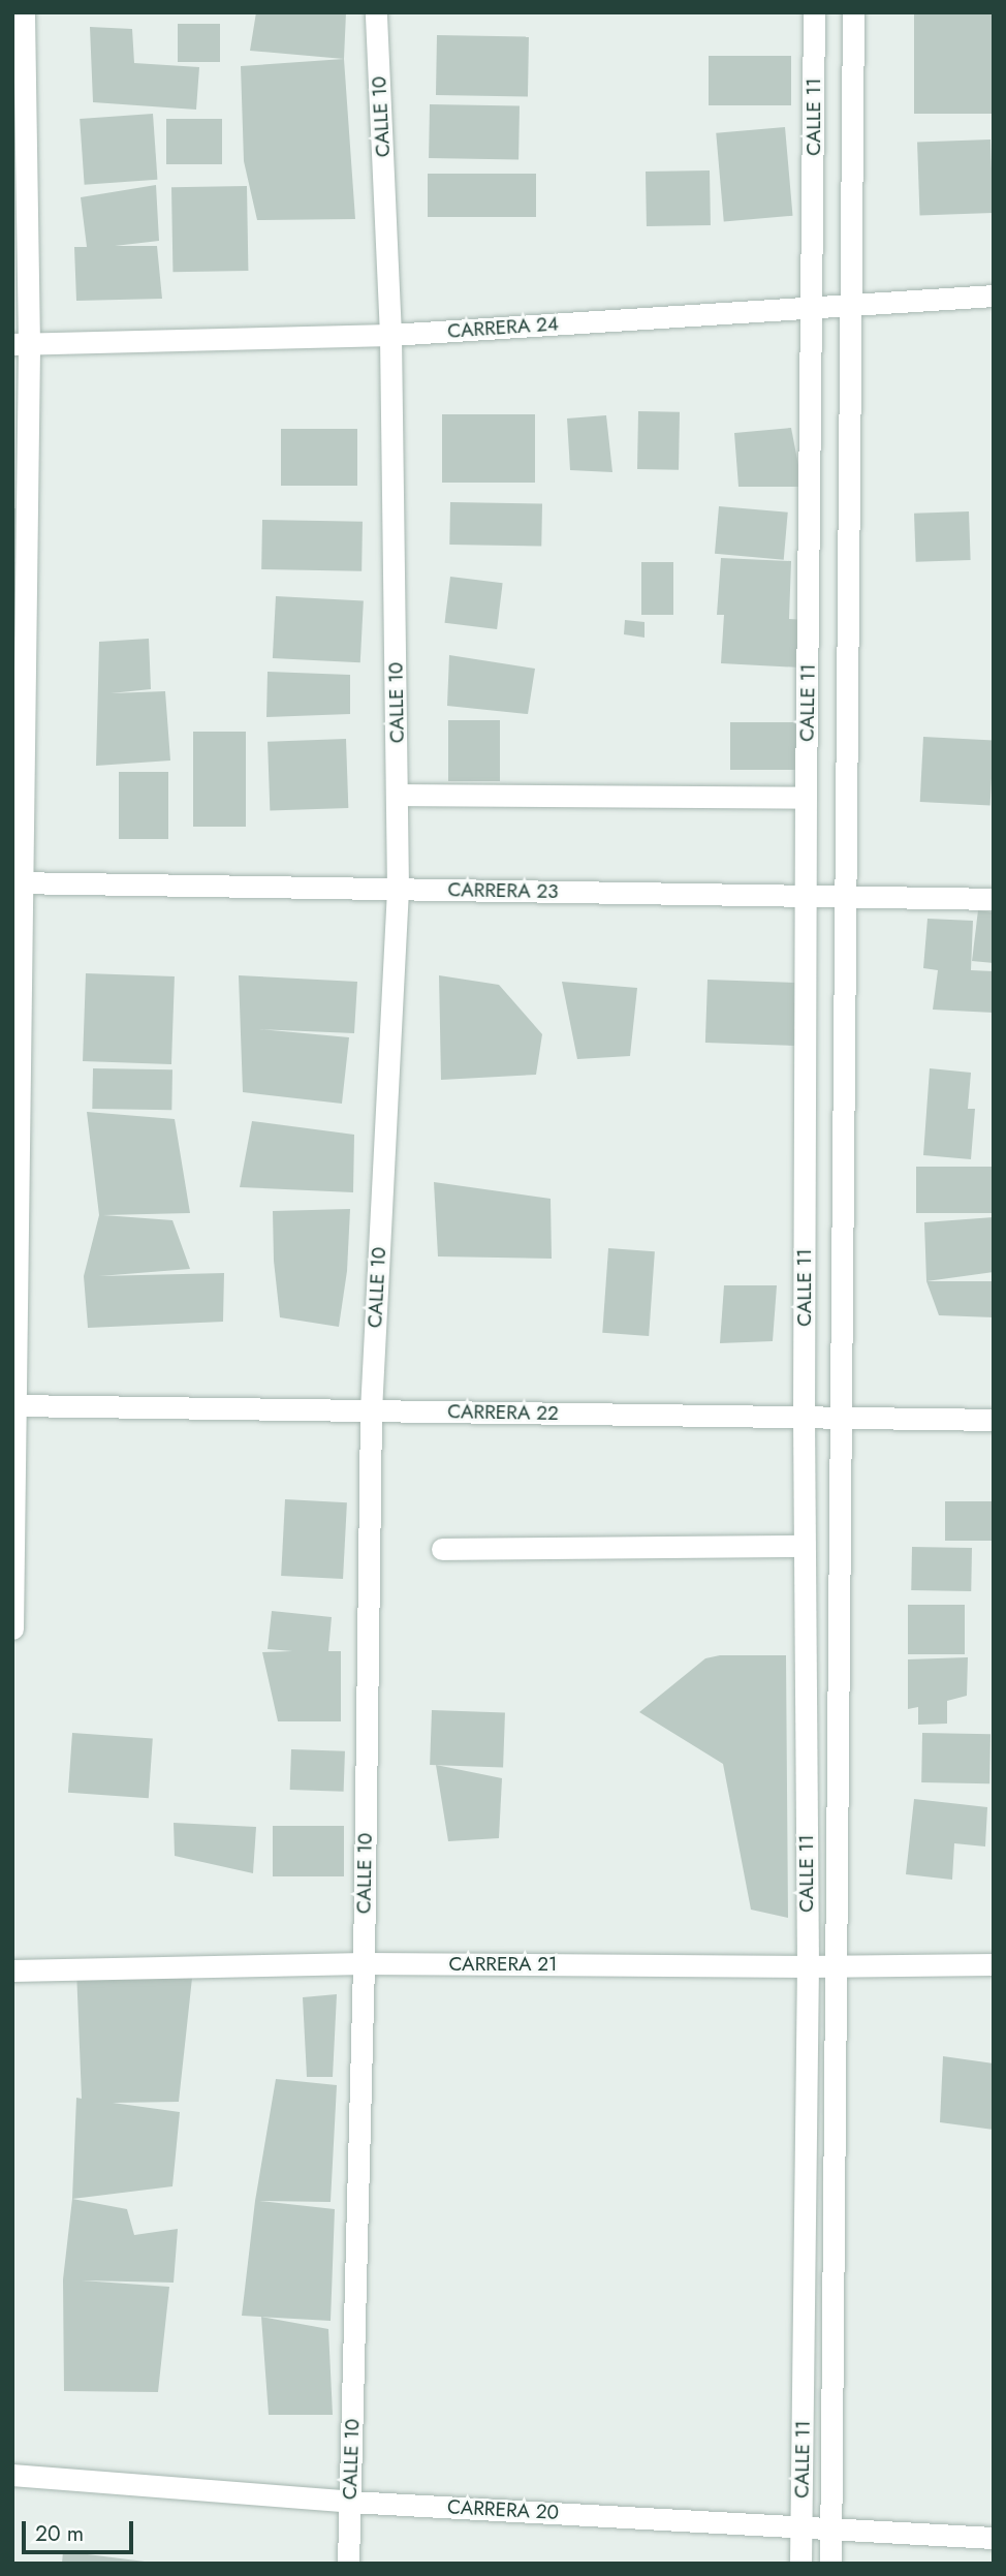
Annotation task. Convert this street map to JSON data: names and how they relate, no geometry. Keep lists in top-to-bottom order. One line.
{"streets":{"street":["CALLE 10","CALLE 11","CARRERA 24","CARRERA 23","CARRERA 22","CARRERA 21","CARRERA 20"]},"crossings":[["CALLE 10","CARRERA 24"],["CALLE 10","CARRERA 23"],["CALLE 10","CARRERA 22"],["CALLE 10","CARRERA 21"],["CALLE 10","CARRERA 20"],["CALLE 11","CARRERA 24"],["CALLE 11","CARRERA 23"],["CALLE 11","CARRERA 22"],["CALLE 11","CARRERA 21"],["CALLE 11","CARRERA 20"]],"scale_bar":"20 m"}
